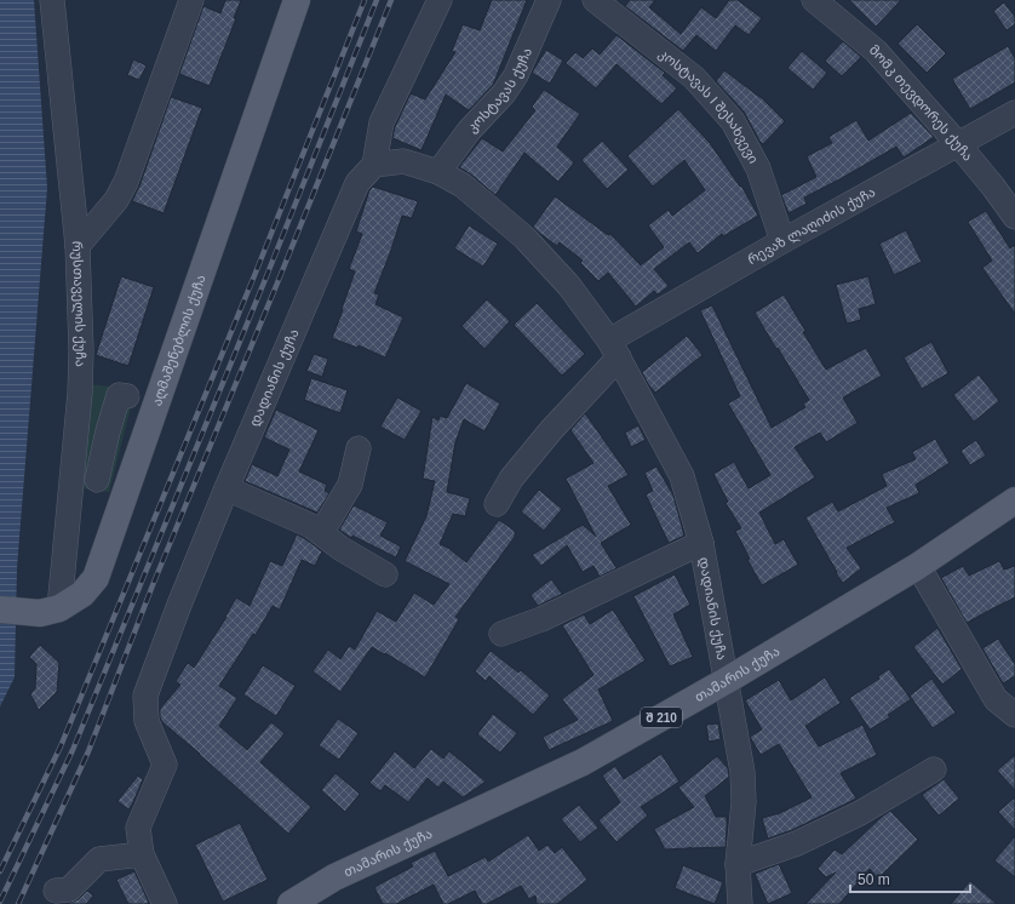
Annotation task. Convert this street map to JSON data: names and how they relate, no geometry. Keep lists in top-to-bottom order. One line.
{"streets":{"main road":["აღმაშენებლის ქუჩა","თამარის ქუჩა","შ 210"],"street":["კოსტავას ქუჩა","მომკ თევდორეს ქუჩა","კოსტავას I შესახვევი","რევაზ ლაღიძის ქუჩა","რუსთაველის ქუჩა","დადიანის ქუჩა"]},"crossings":[["კოსტავას ქუჩა","დადიანის ქუჩა"],["მომკ თევდორეს ქუჩა","რევაზ ლაღიძის ქუჩა"],["კოსტავას I შესახვევი","რევაზ ლაღიძის ქუჩა"],["რევაზ ლაღიძის ქუჩა","დადიანის ქუჩა"],["რუსთაველის ქუჩა","აღმაშენებლის ქუჩა"],["დადიანის ქუჩა","თამარის ქუჩა"]],"scale_bar":"50 m"}
